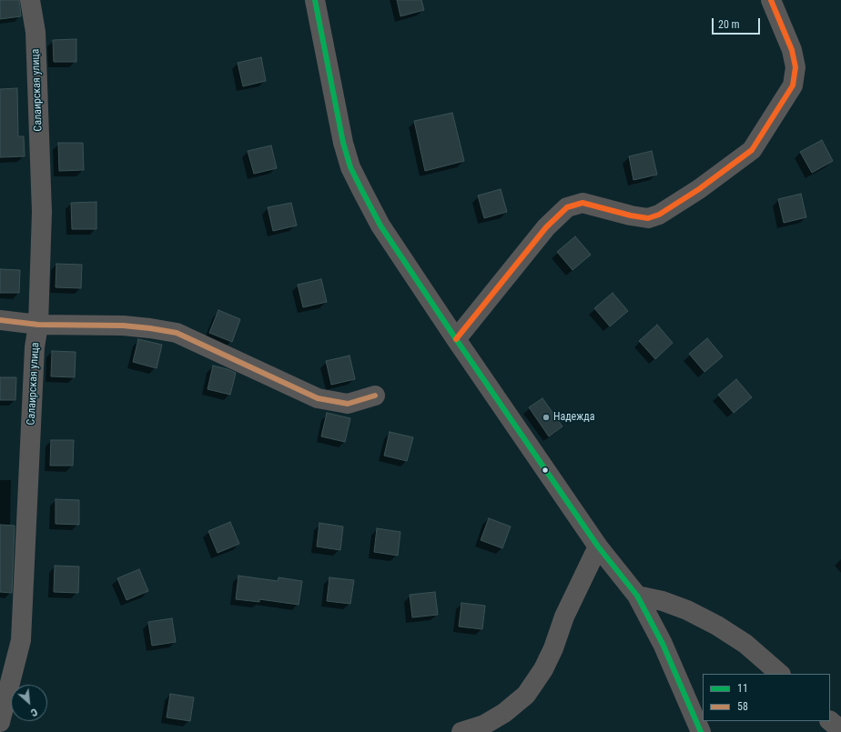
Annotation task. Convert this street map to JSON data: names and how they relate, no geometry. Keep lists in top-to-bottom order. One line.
{"streets":{"street":["Салаирская улица"]},"places":["Надежда"],"lines":["transit line 11","transit line 58"],"legend":["11","58"],"scale_bar":"20 m","north":"bottom right"}
